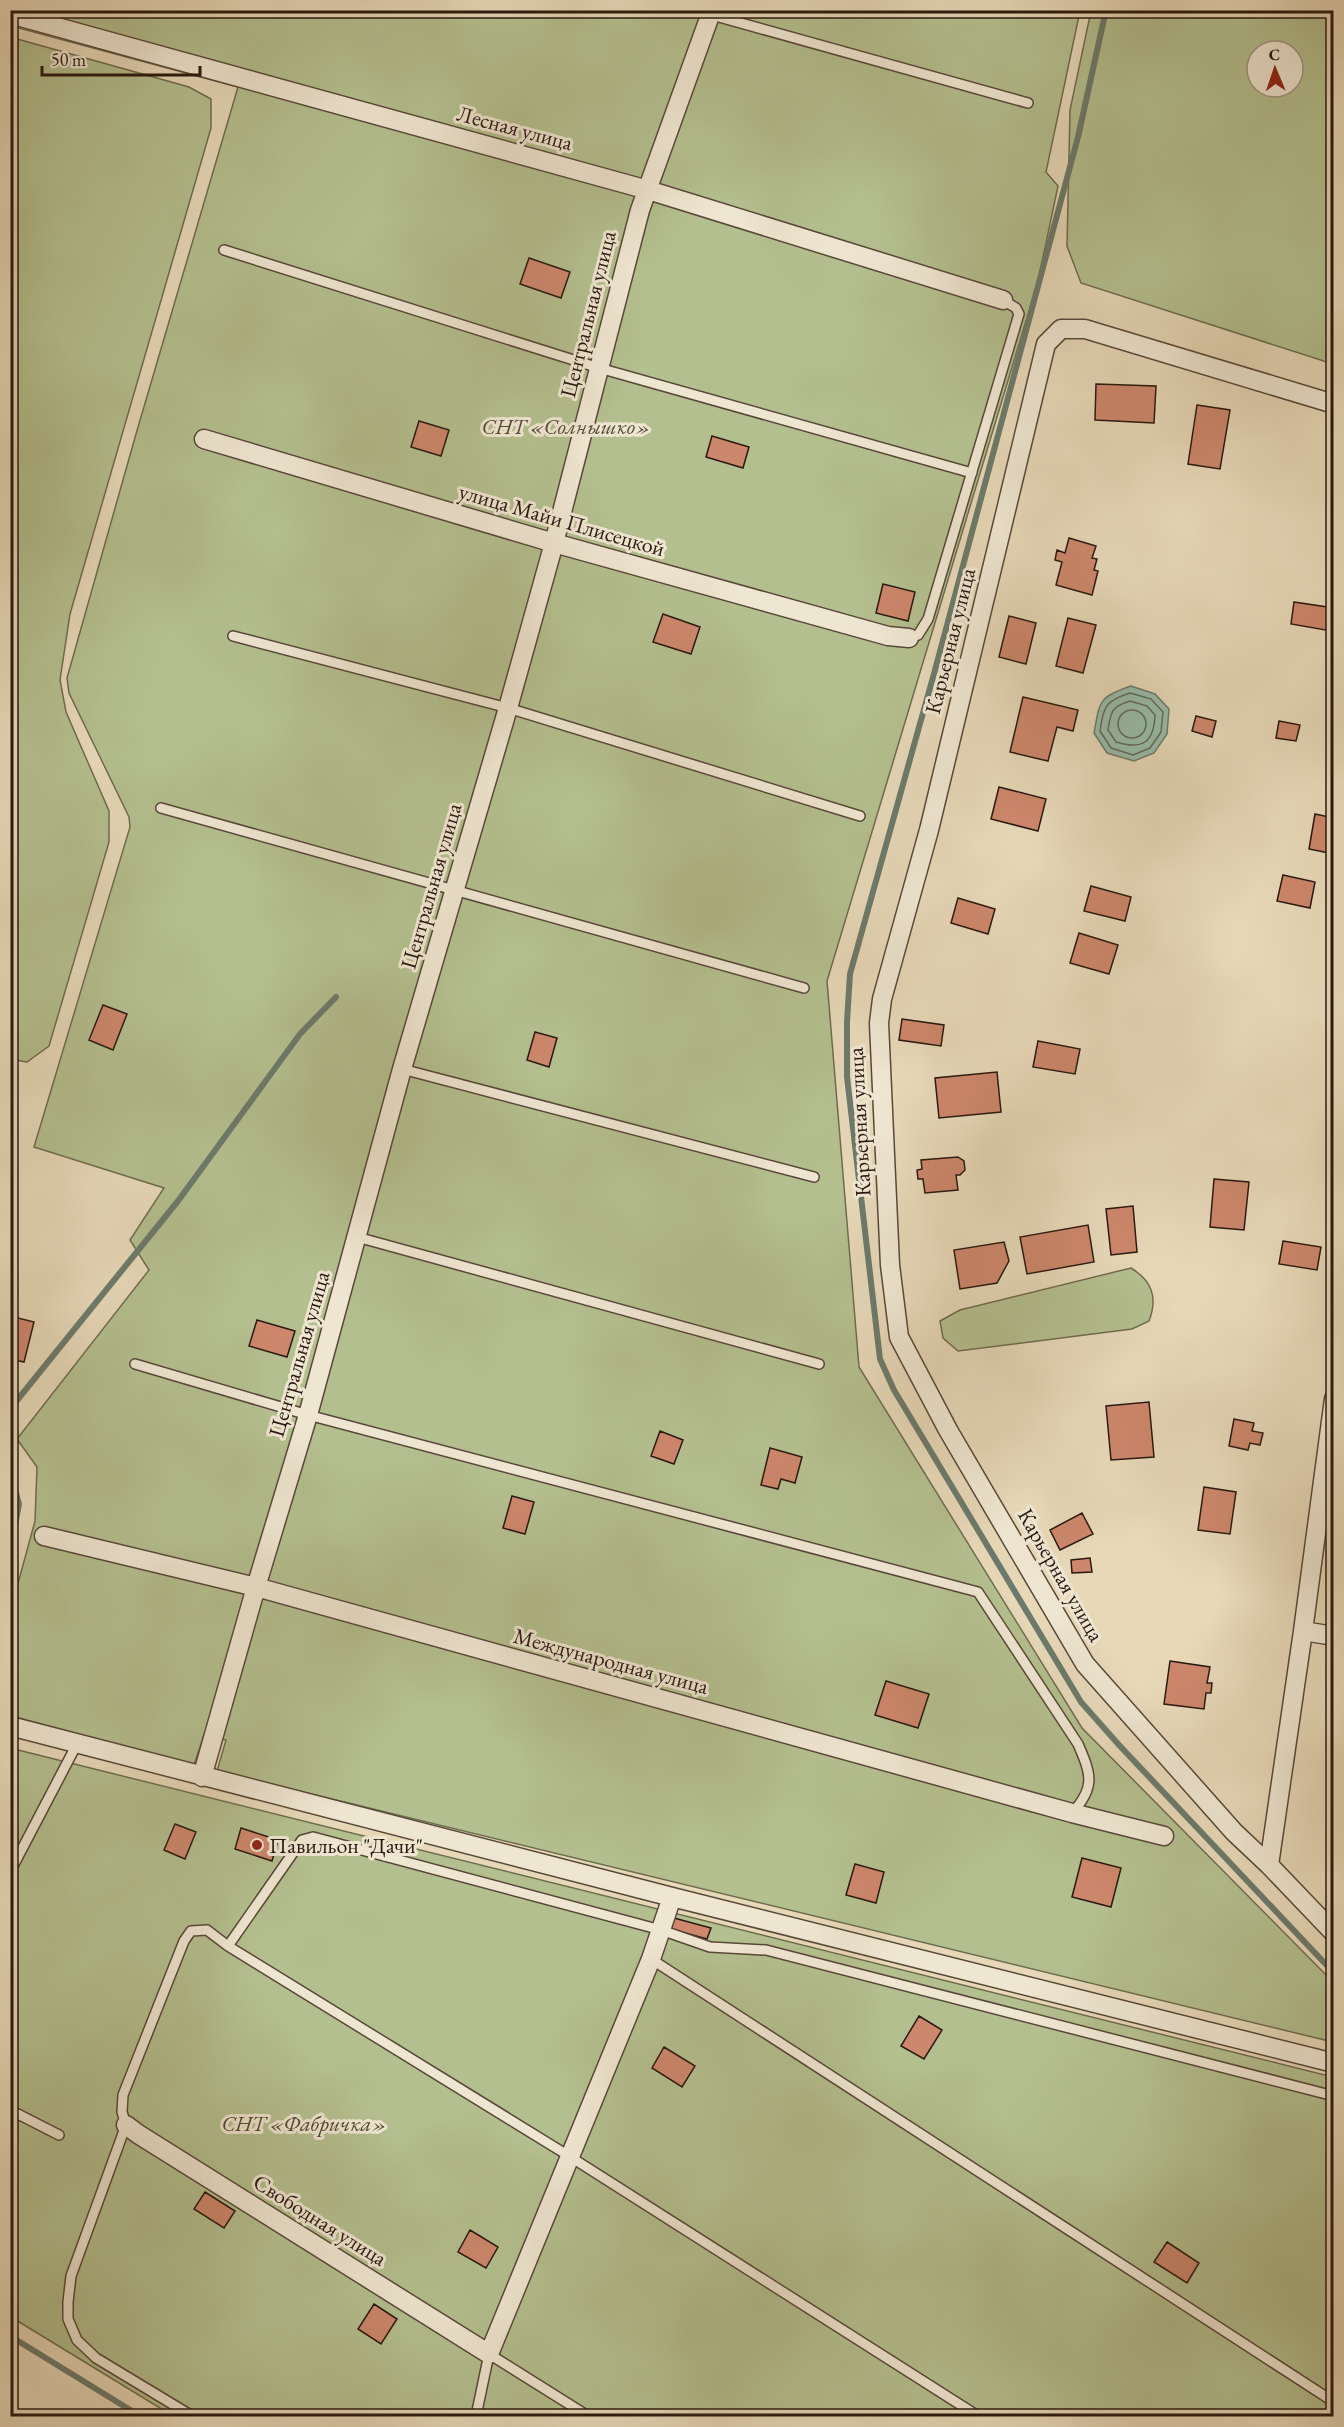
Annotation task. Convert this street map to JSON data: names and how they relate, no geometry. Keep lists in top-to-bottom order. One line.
{"streets":{"street":["Лесная улица","Центральная улица","улица Майи Плисецкой","Карьерная улица","Международная улица","Свободная улица"]},"crossings":[["Лесная улица","Центральная улица"],["Центральная улица","улица Майи Плисецкой"],["Центральная улица","Международная улица"]],"parks":["СНТ «Солнышко»","СНТ «Фабричка»"],"places":["Павильон \"Дачи\""],"scale_bar":"50 m","north":"top"}
